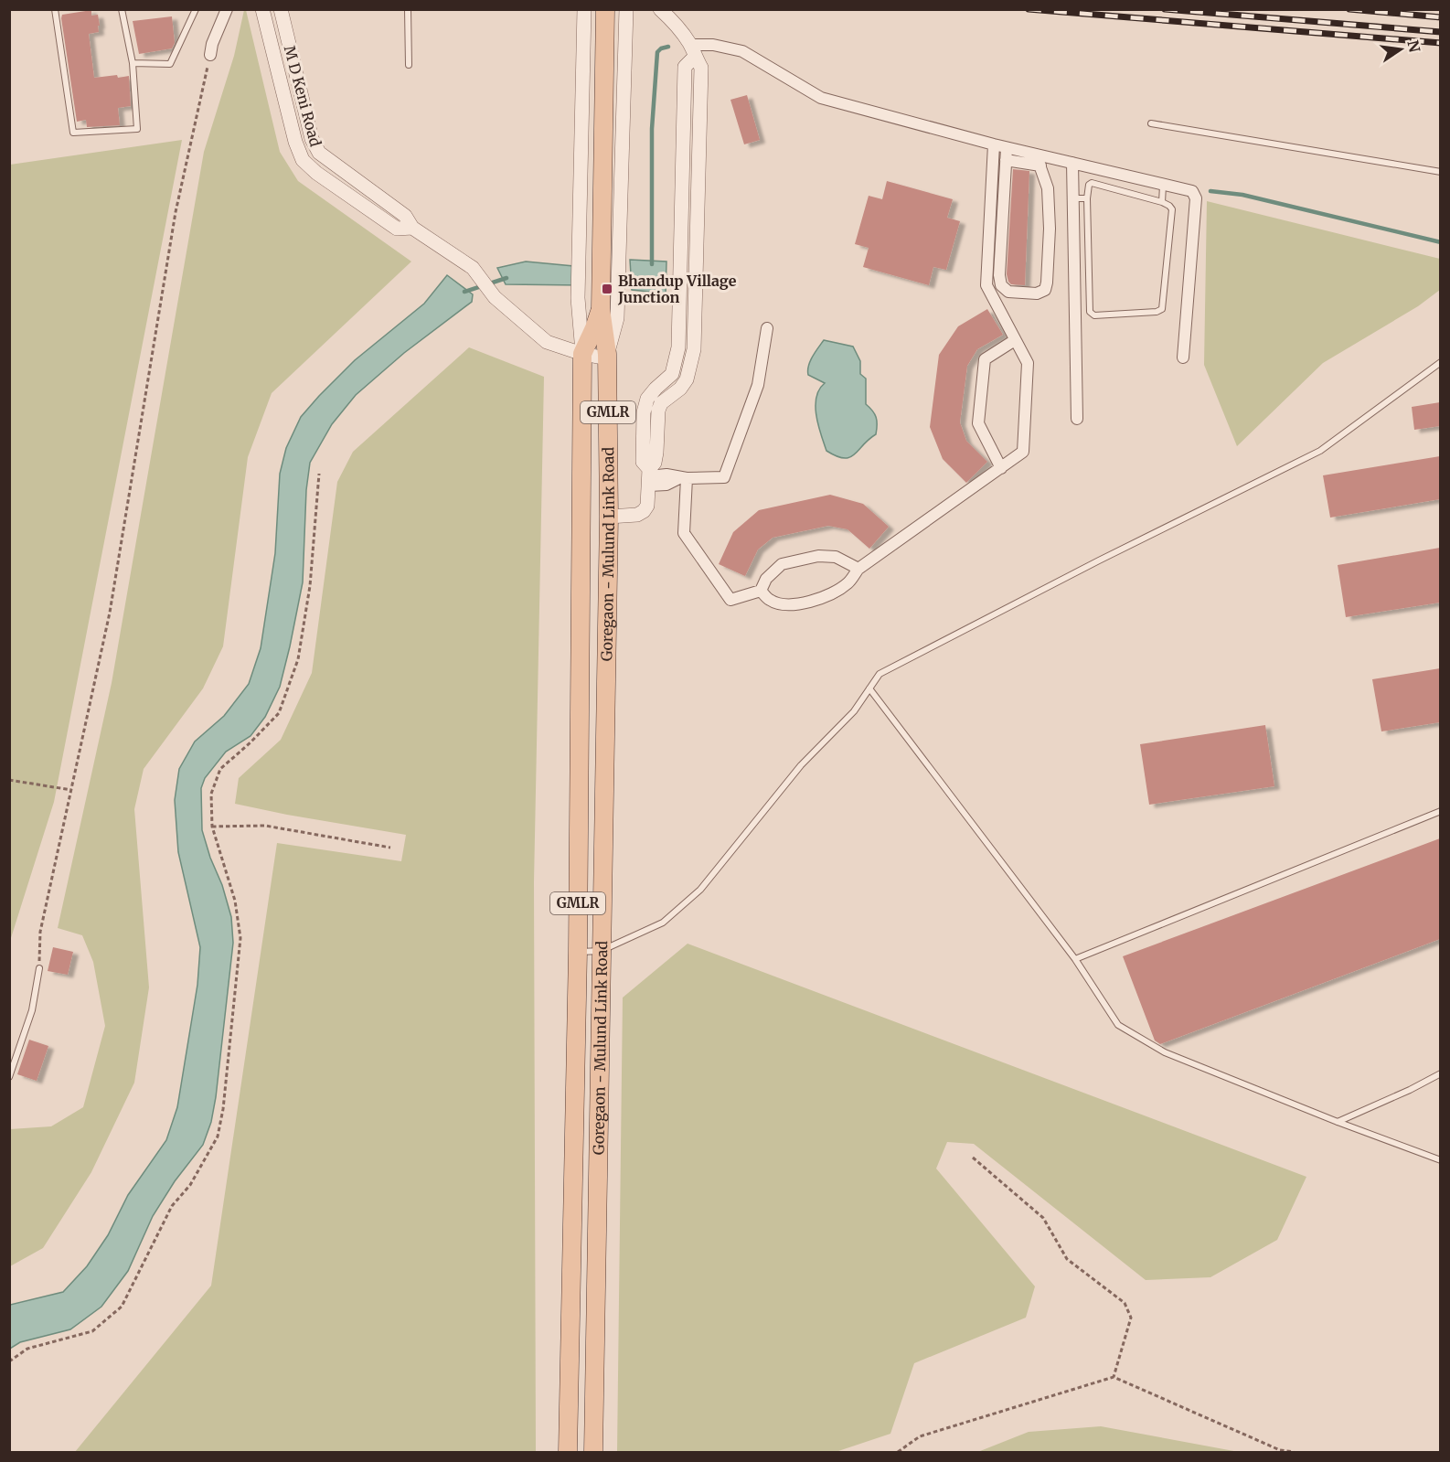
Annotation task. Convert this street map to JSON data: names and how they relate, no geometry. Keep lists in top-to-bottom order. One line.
{"streets":{"main road":["GMLR","Goregaon - Mulund Link Road"],"street":["M D Keni Road"]},"crossings":[["M D Keni Road","Goregaon - Mulund Link Road"]],"places":{"transit":["Bhandup Village Junction"]},"north":"right"}
